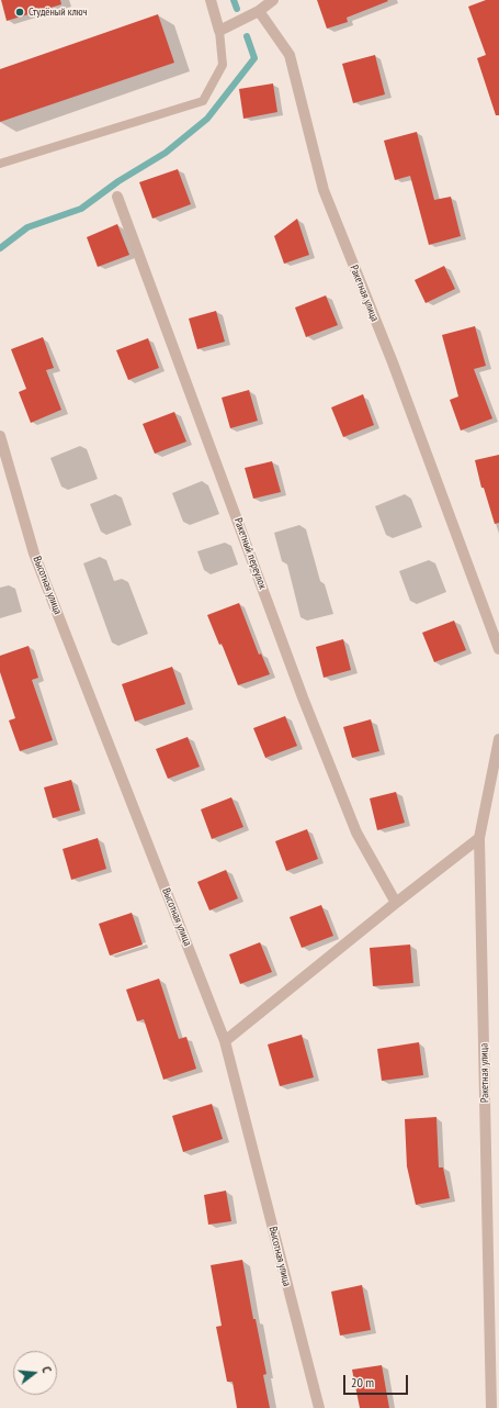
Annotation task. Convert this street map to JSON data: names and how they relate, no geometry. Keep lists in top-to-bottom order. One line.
{"streets":{"street":["Ракетная улица","Ракетный переулок","Высотная улица"]},"places":["Студёный ключ"],"scale_bar":"20 m","north":"right"}
